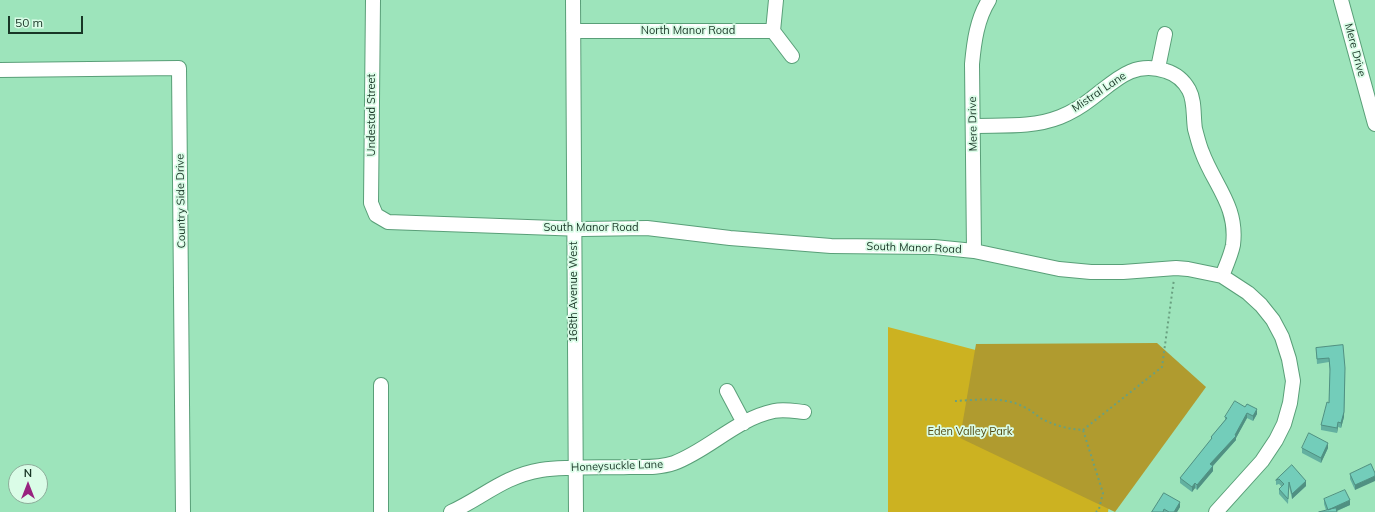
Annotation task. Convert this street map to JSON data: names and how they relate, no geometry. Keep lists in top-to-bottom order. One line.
{"streets":{"street":["North Manor Road","Mere Drive","Mistral Lane","Undestad Street","Country Side Drive","South Manor Road","168th Avenue West","Honeysuckle Lane"]},"crossings":[["North Manor Road","168th Avenue West"],["Mere Drive","Mistral Lane"],["Mere Drive","South Manor Road"],["Mistral Lane","South Manor Road"],["Undestad Street","South Manor Road"],["South Manor Road","168th Avenue West"],["168th Avenue West","Honeysuckle Lane"]],"parks":["Eden Valley Park"],"scale_bar":"50 m","north":"top"}
